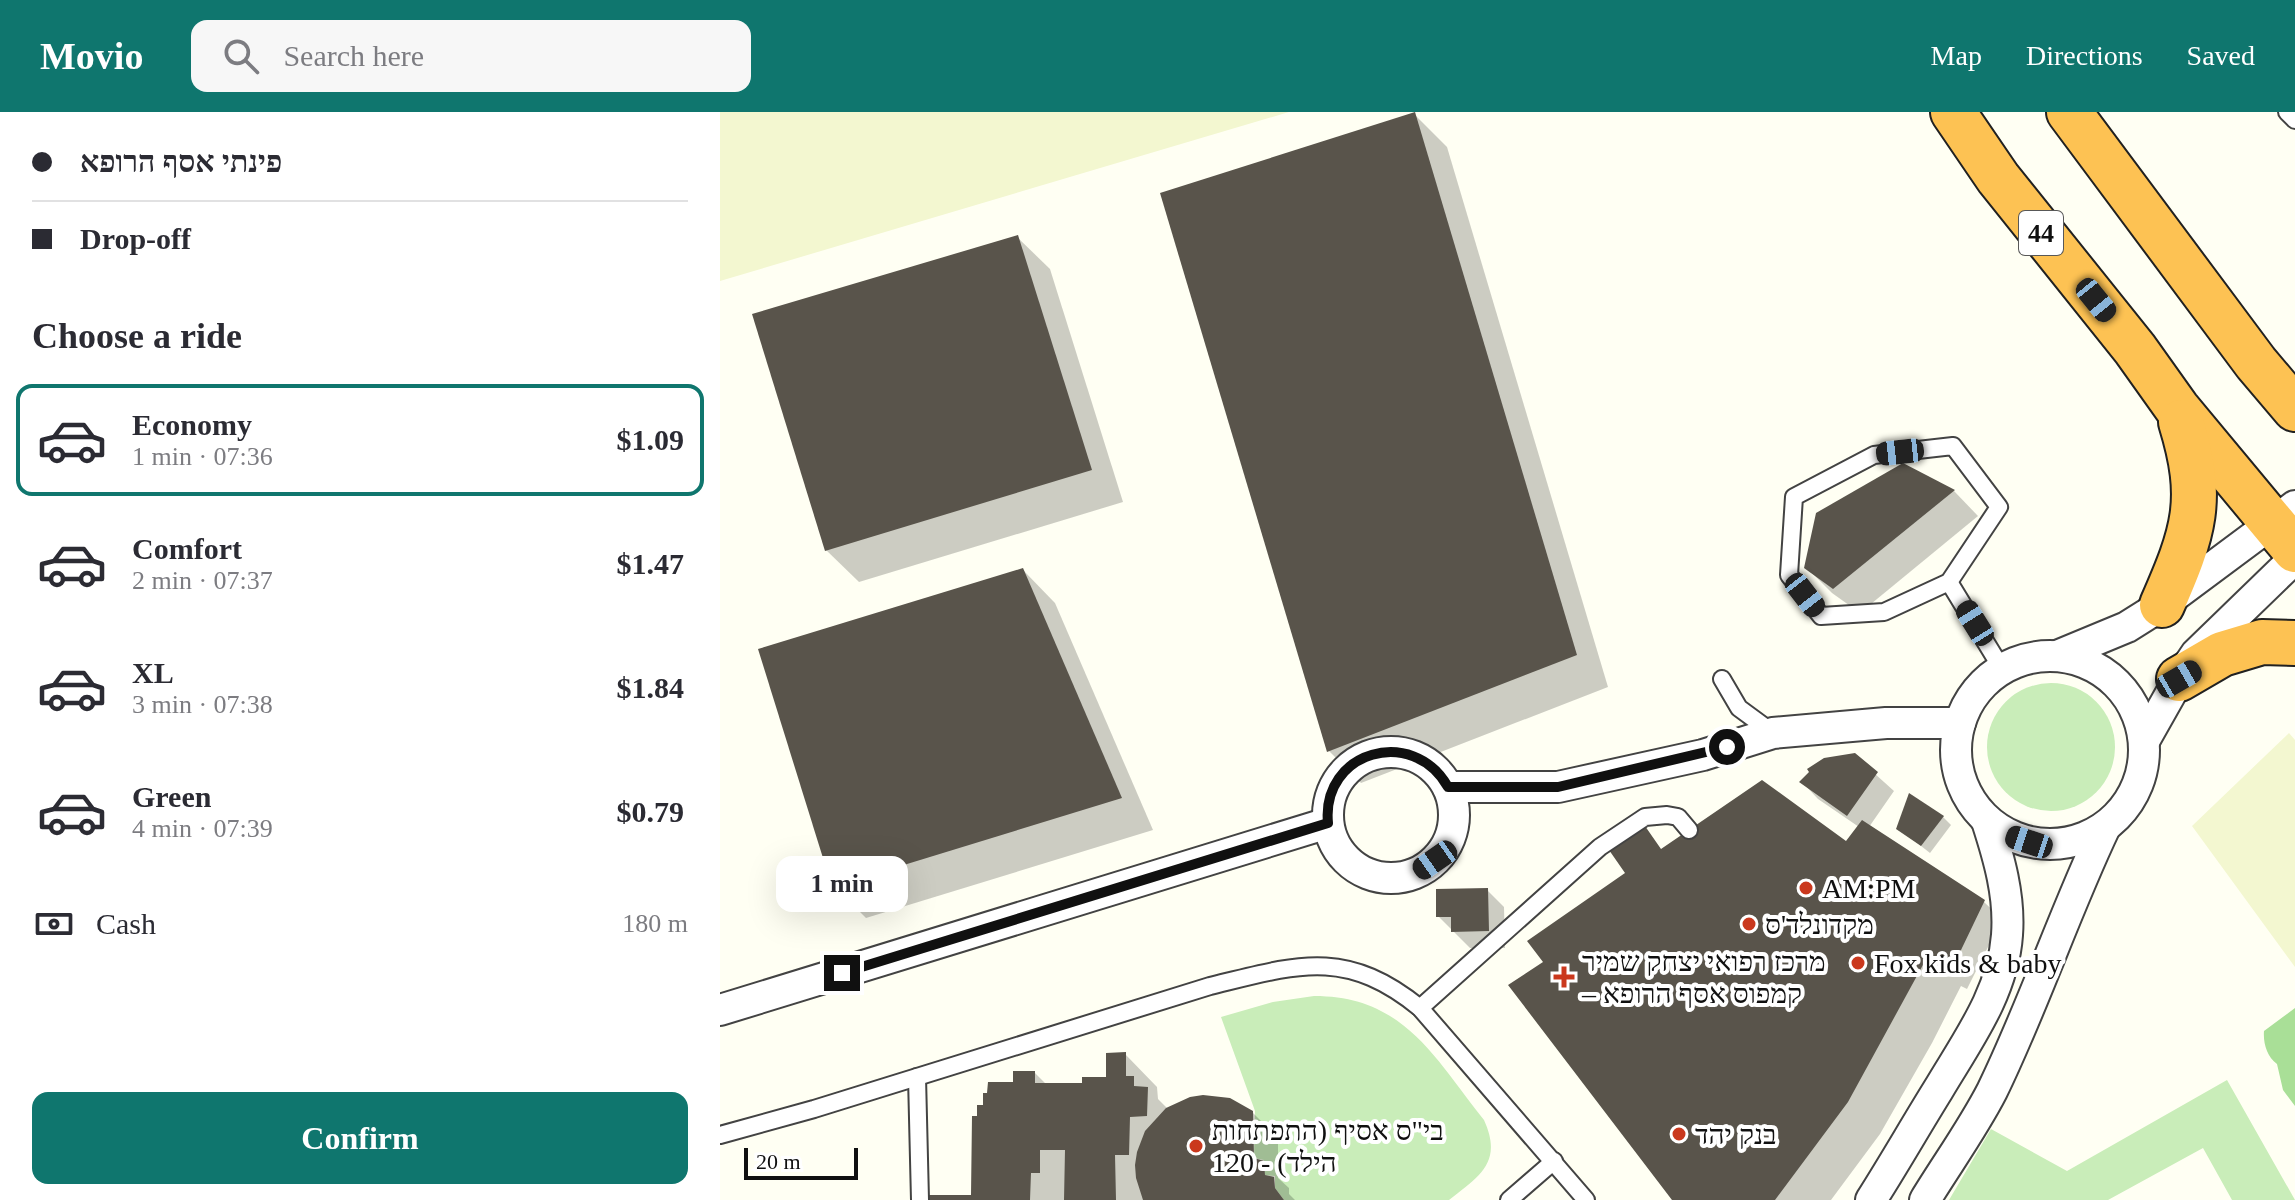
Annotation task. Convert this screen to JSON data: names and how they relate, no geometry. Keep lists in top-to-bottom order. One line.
{"streets":{"highway":["44"]},"places":{"other":["AM:PM","מקדונלד'ס","Fox kids & baby","בנק יהד","בי\"ס אסיף (התפתחות הילד) - 120"],"health":["מרכז רפואי יצחק שמיר – קמפוס אסף הרופא"]},"scale_bar":"20 m","page":{"header":"Movio","search":"Search here","nav":["Map","Directions","Saved"],"banner":["פינתי אסף הרופא","Drop-off"],"heading":"Choose a ride","list":[{"name":"Economy","note":"1 min · 07:36","value":"$1.09"},{"name":"Comfort","note":"2 min · 07:37","value":"$1.47"},{"name":"XL","note":"3 min · 07:38","value":"$1.84"},{"name":"Green","note":"4 min · 07:39","value":"$0.79"}],"bubble":"1 min","pay":["Cash","180 m"],"buttons":"Confirm","scale":"20 m"}}
